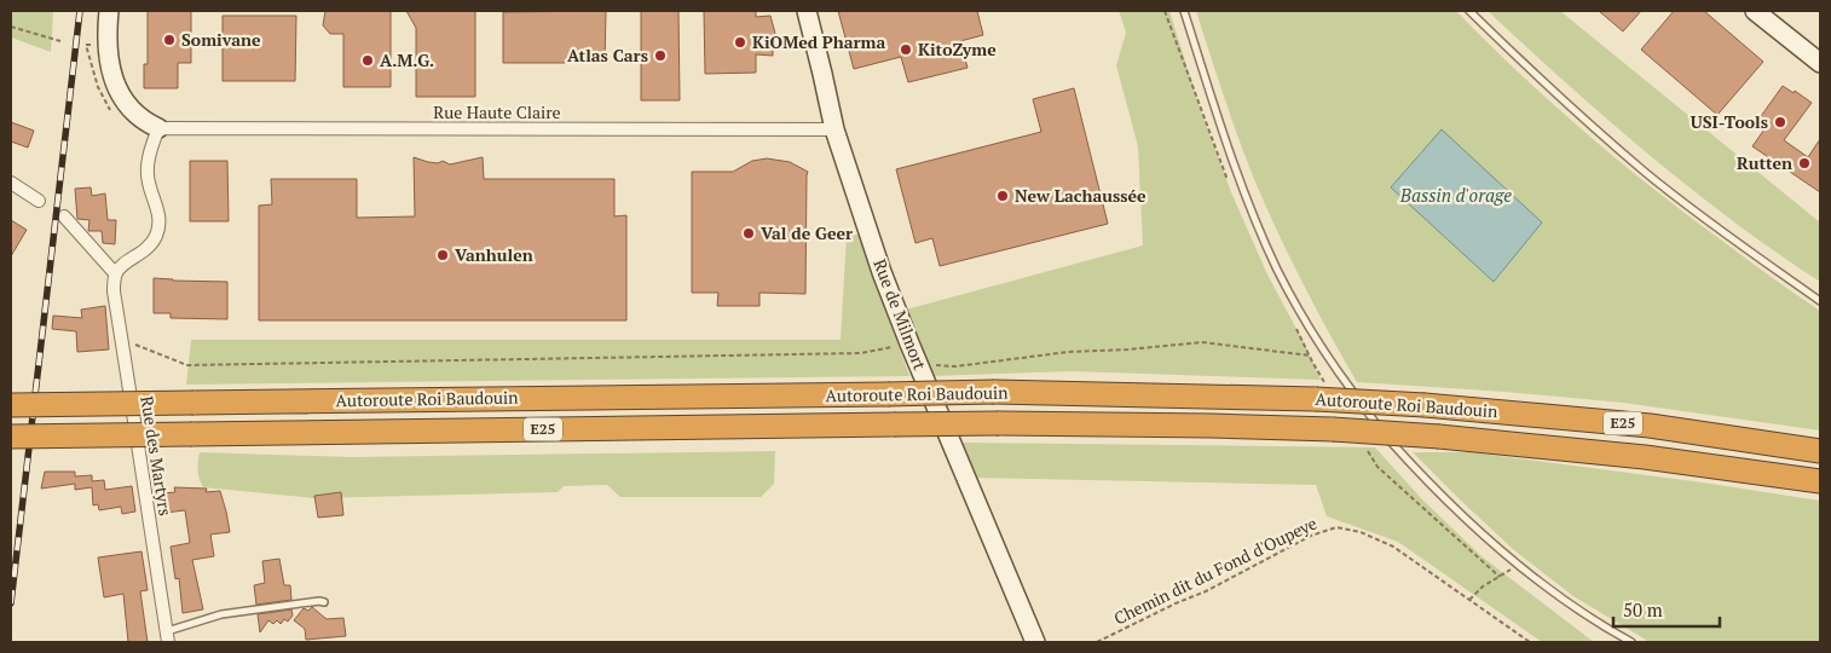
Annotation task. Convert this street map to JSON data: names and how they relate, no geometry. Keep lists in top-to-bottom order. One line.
{"streets":{"highway":["Autoroute Roi Baudouin","E25"],"street":["Rue Haute Claire","Rue de Milmort","Rue des Martyrs"],"path":["Chemin dit du Fond d'Oupeye"]},"crossings":[["Rue Haute Claire","Rue de Milmort"]],"water":["Bassin d'orage"],"places":["Somivane","KiOMed Pharma","KitoZyme","Atlas Cars","A.M.G.","USI-Tools","Rutten","New Lachaussée","Val de Geer","Vanhulen"],"scale_bar":"50 m"}
